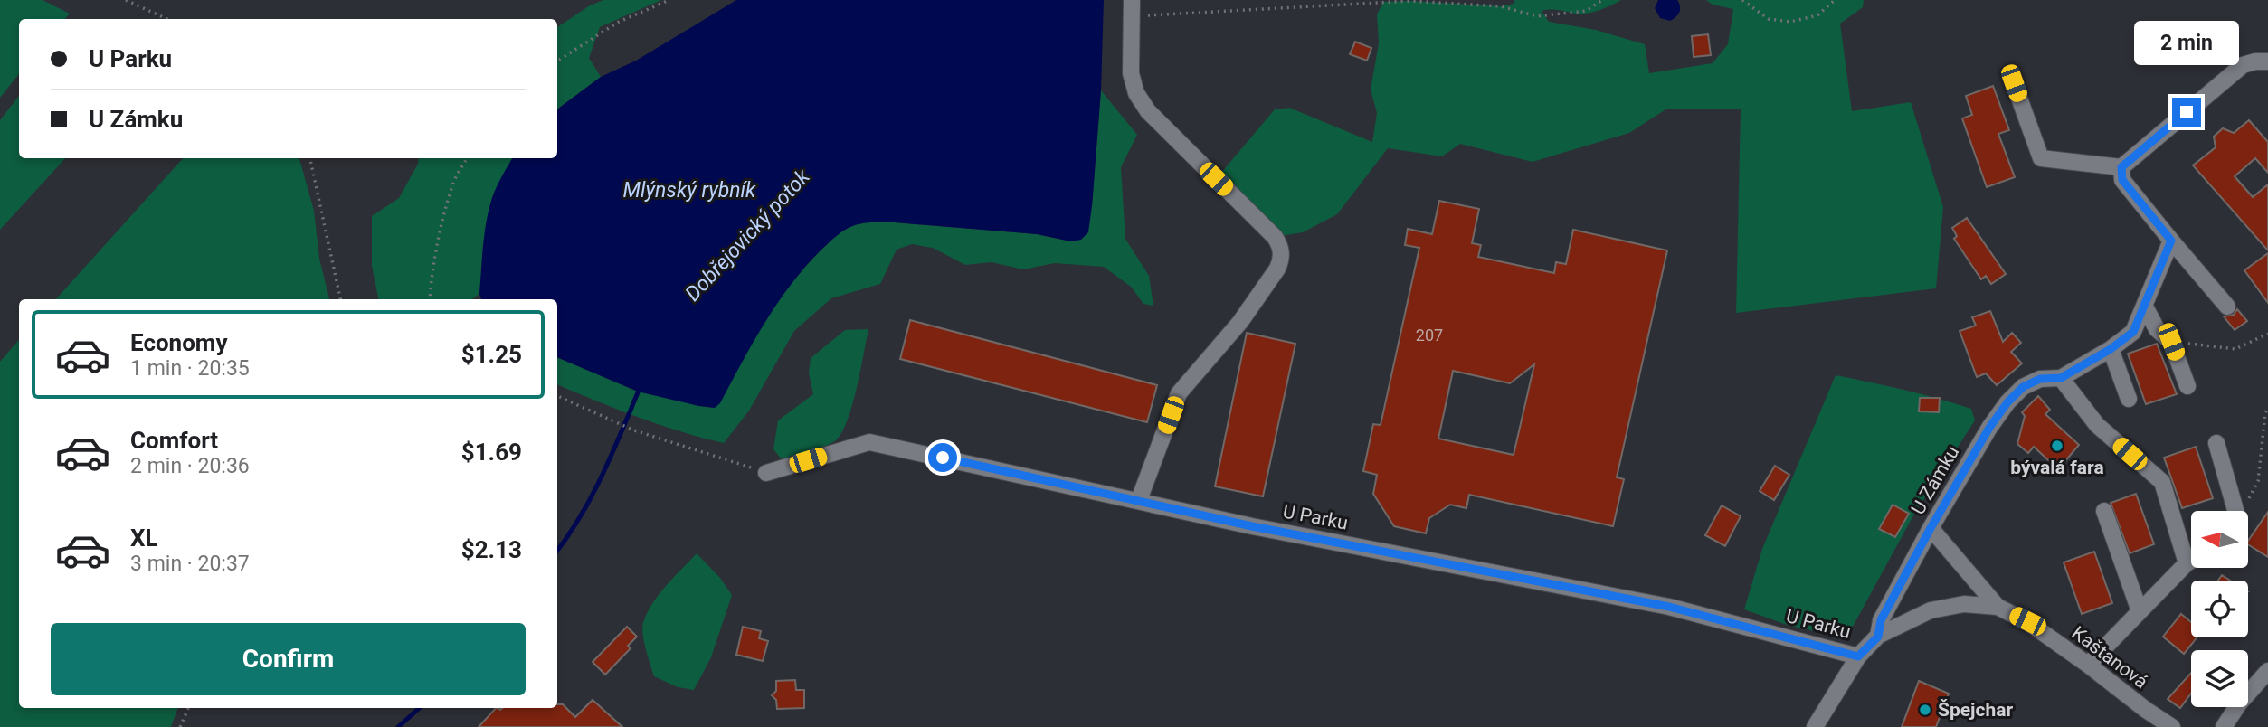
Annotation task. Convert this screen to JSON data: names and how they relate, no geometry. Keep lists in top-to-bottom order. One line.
{"streets":{"street":["U Zámku","U Parku","Kaštanová"]},"crossings":[["U Zámku","Kaštanová"],["U Parku","Kaštanová"]],"water":["Mlýnský rybník","Dobřejovický potok"],"places":["bývalá fara","Špejchar"],"house_numbers":["207"],"north":"left","page":{"banner":["U Parku","U Zámku"],"bubble":"2 min","list":[{"name":"Economy","note":"1 min · 20:35","value":"$1.25"},{"name":"Comfort","note":"2 min · 20:36","value":"$1.69"},{"name":"XL","note":"3 min · 20:37","value":"$2.13"}],"buttons":"Confirm"}}
